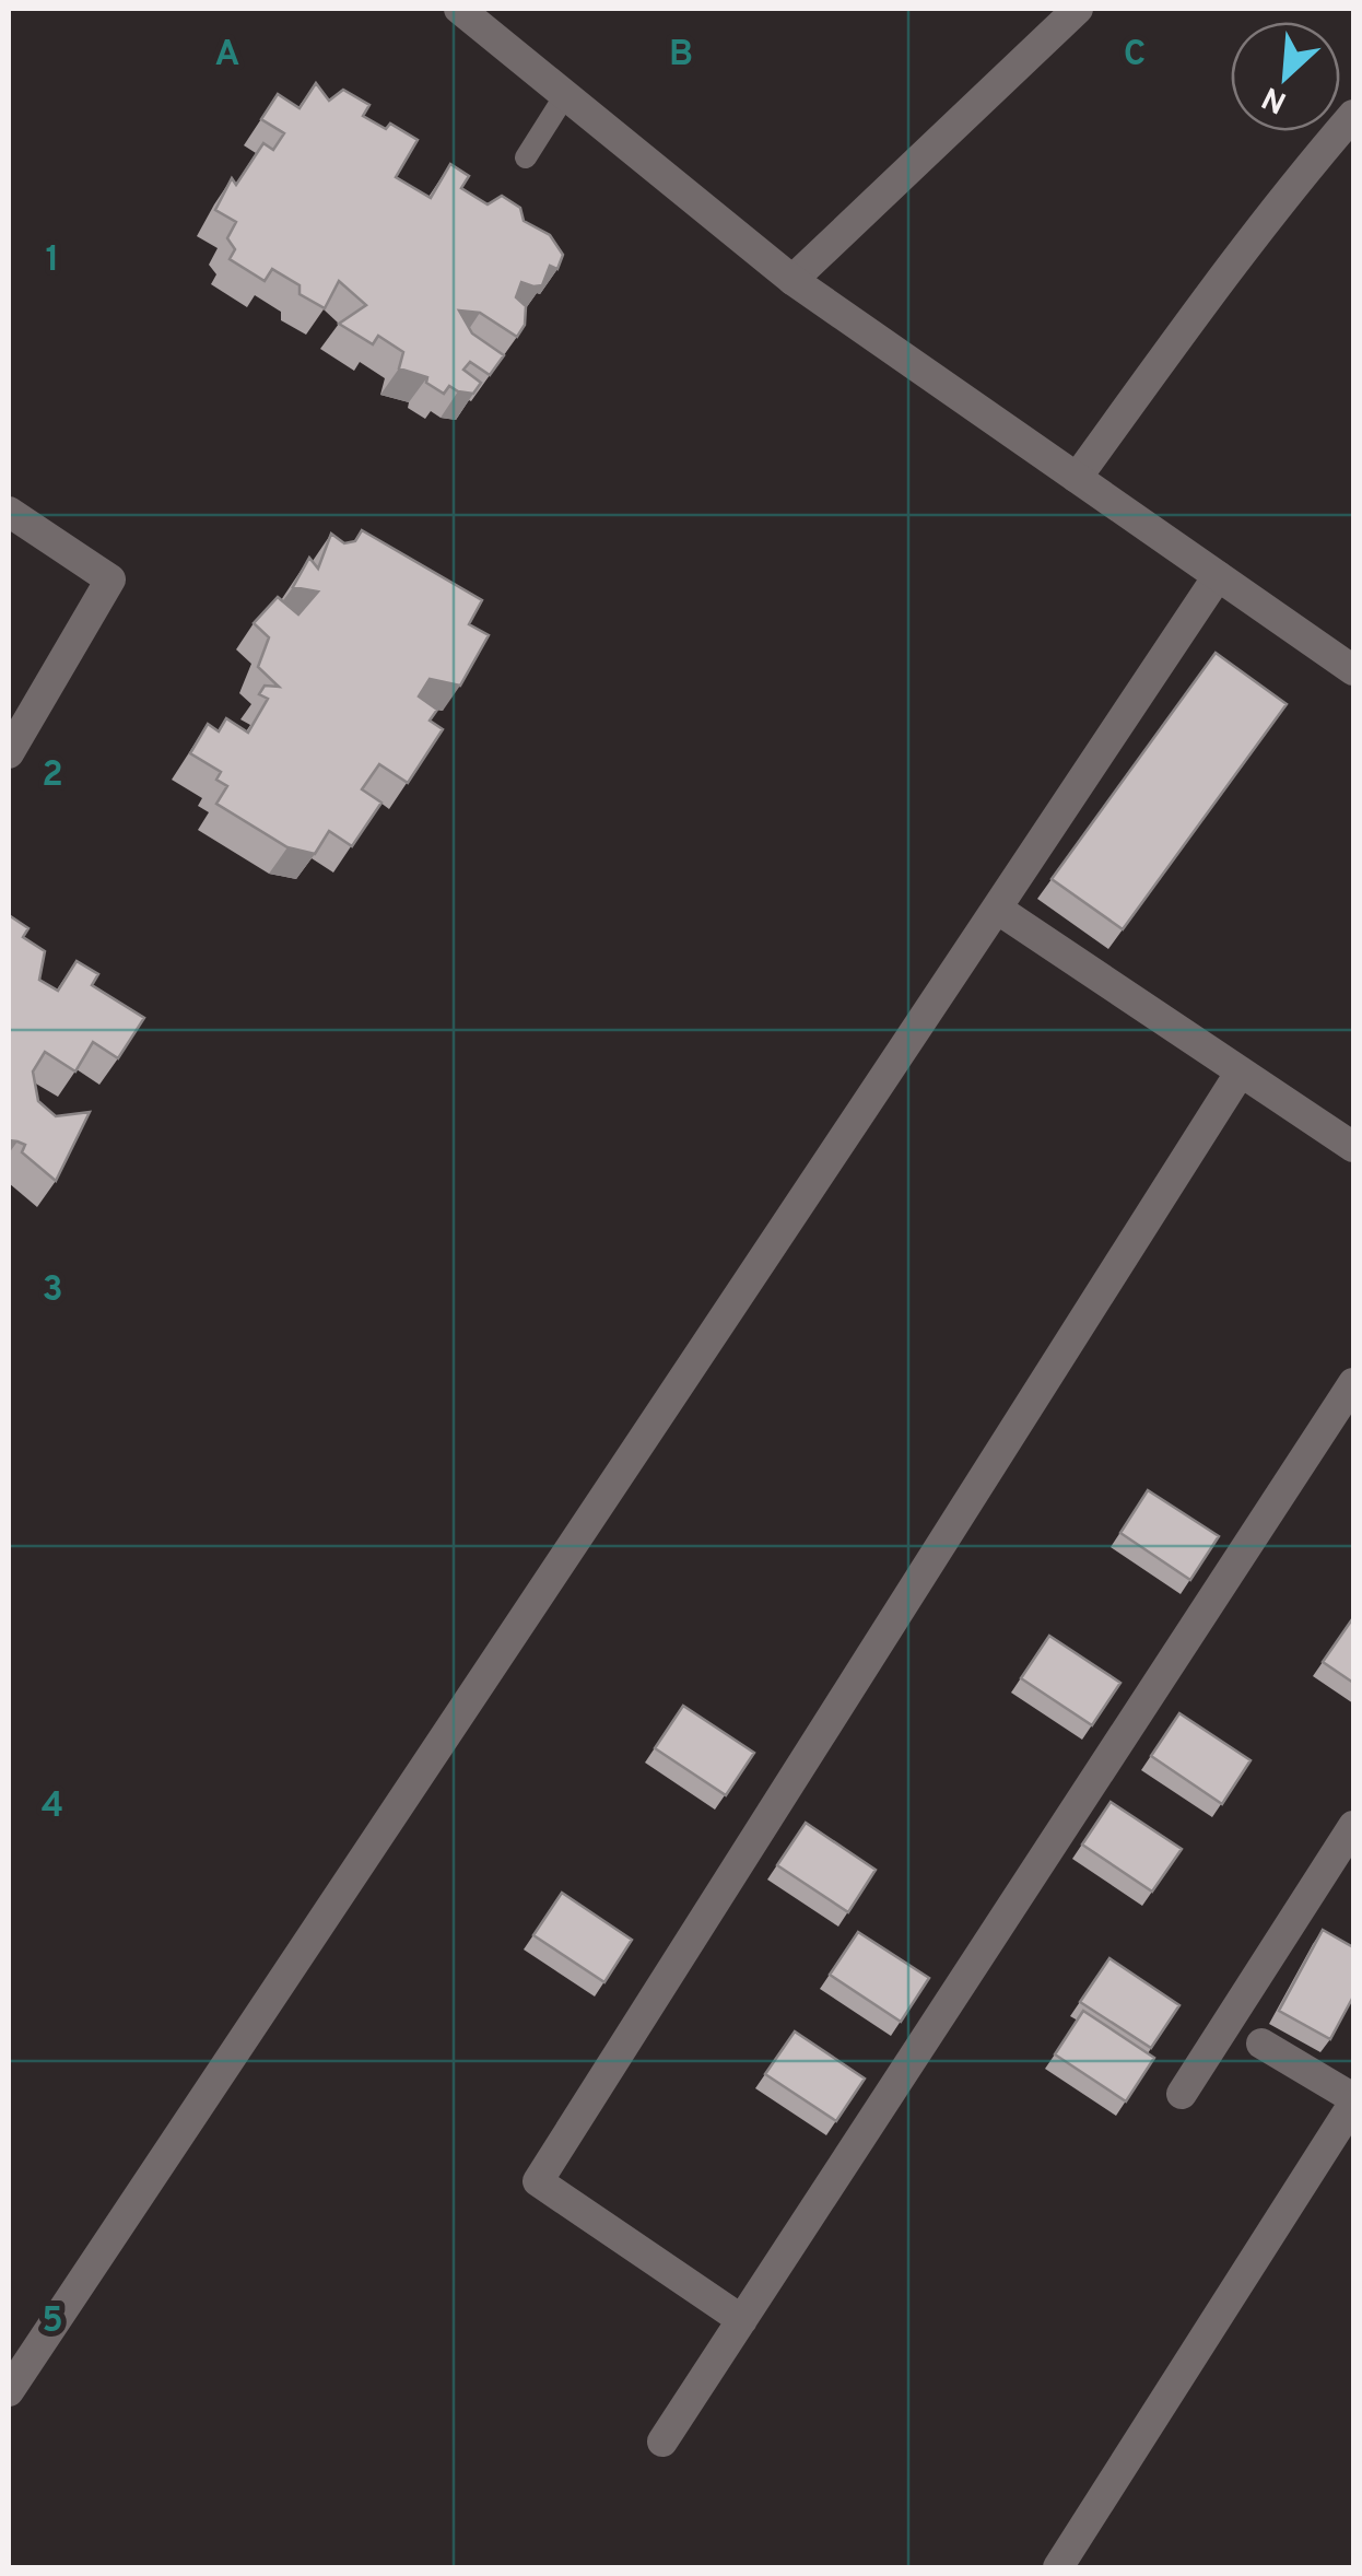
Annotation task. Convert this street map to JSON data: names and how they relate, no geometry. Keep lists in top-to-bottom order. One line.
{"north":"bottom left","grid":{"columns":["A","B","C"],"rows":["1","2","3","4","5"]}}
